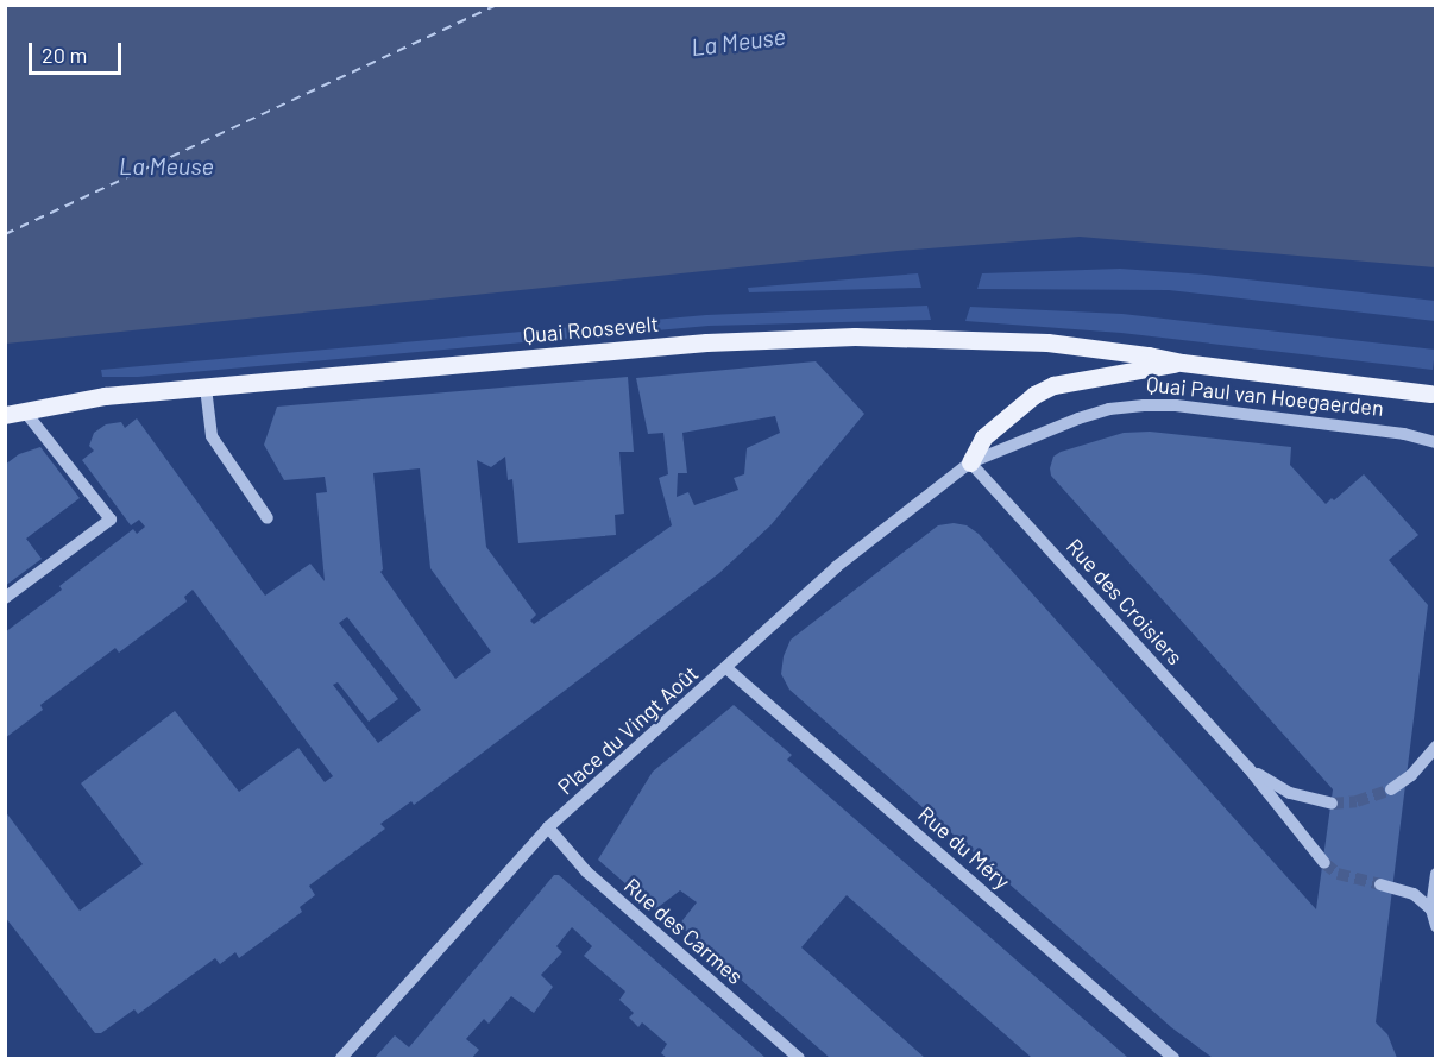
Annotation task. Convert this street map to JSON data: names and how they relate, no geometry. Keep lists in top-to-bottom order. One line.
{"streets":{"main road":["Quai Roosevelt","Quai Paul van Hoegaerden"],"street":["Rue des Croisiers","Place du Vingt Août","Rue du Méry","Rue des Carmes"]},"crossings":[["Quai Roosevelt","Quai Paul van Hoegaerden"],["Quai Paul van Hoegaerden","Rue des Croisiers"],["Quai Paul van Hoegaerden","Place du Vingt Août"],["Rue des Croisiers","Place du Vingt Août"],["Place du Vingt Août","Rue du Méry"],["Place du Vingt Août","Rue des Carmes"]],"water":["La Meuse"],"scale_bar":"20 m"}
